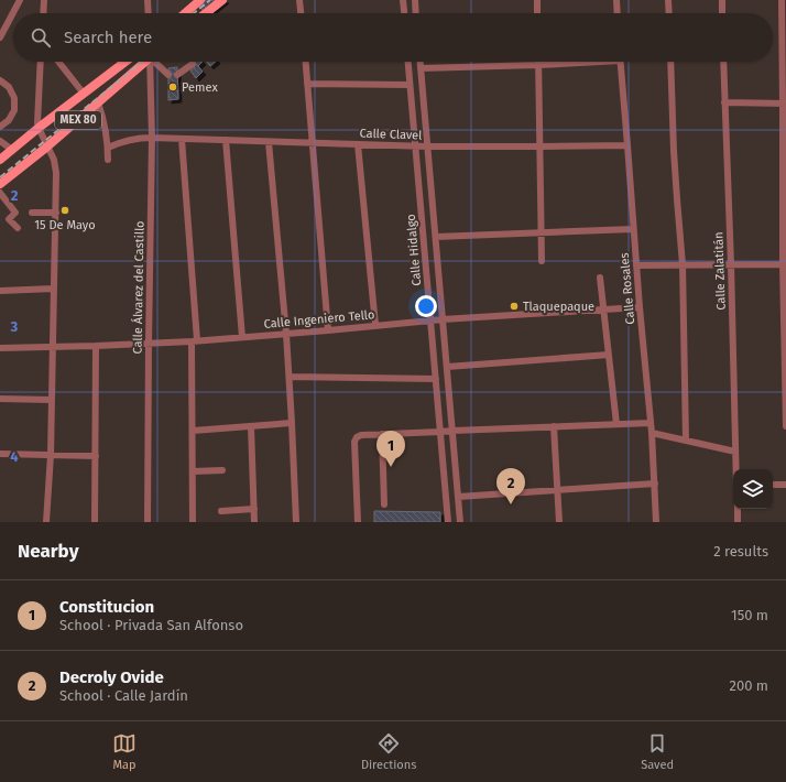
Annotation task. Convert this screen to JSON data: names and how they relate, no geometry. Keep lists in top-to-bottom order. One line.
{"streets":{"main road":["MEX 80"],"street":["Calle Clavel","Calle Hidalgo","Calle Zalatitán","Calle Álvarez del Castillo","Calle Rosales","Calle Ingeniero Tello"]},"crossings":[["Calle Clavel","Calle Hidalgo"],["Calle Clavel","Calle Álvarez del Castillo"],["Calle Clavel","Calle Rosales"],["Calle Hidalgo","Calle Ingeniero Tello"],["Calle Álvarez del Castillo","Calle Ingeniero Tello"],["Calle Rosales","Calle Ingeniero Tello"]],"places":["Pemex","15 De Mayo","Tlaquepaque"],"page":{"search":"Search here","pins":["1","2"],"heading":["Nearby","2 results"],"list":[{"mark":"1","name":"Constitucion","note":"School · Privada San Alfonso","value":"150 m"},{"mark":"2","name":"Decroly Ovide","note":"School · Calle Jardín","value":"200 m"}],"nav":["Map","Directions","Saved"]},"grid":{"rows":["2","3","4"]}}
